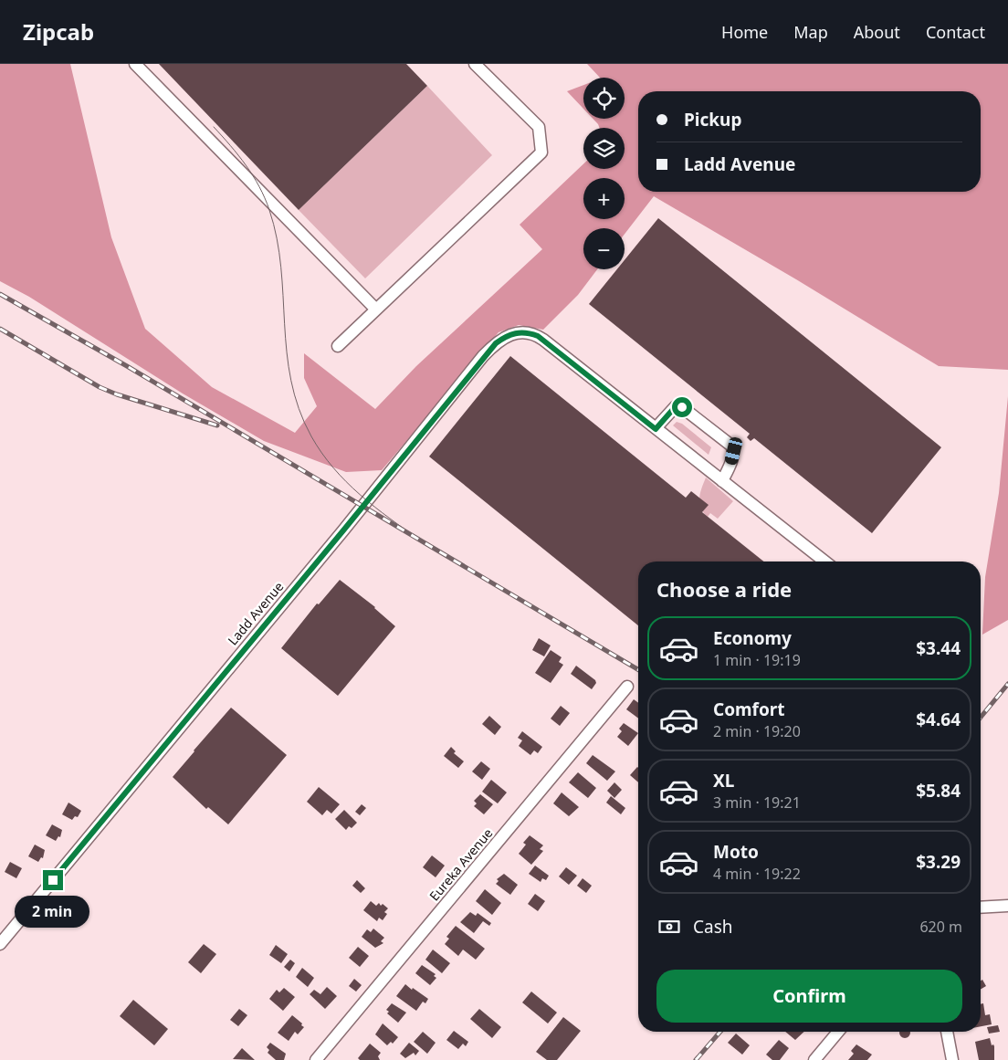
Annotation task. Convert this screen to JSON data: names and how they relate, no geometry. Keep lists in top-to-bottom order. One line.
{"streets":{"street":["Ladd Avenue","Eureka Avenue"]},"page":{"header":"Zipcab","nav":["Home","Map","About","Contact"],"map_buttons":["+","−"],"banner":["Pickup","Ladd Avenue"],"heading":"Choose a ride","list":[{"name":"Economy","note":"1 min · 19:19","value":"$3.44"},{"name":"Comfort","note":"2 min · 19:20","value":"$4.64"},{"name":"XL","note":"3 min · 19:21","value":"$5.84"},{"name":"Moto","note":"4 min · 19:22","value":"$3.29"}],"bubble":"2 min","pay":["Cash","620 m"],"buttons":"Confirm"}}
